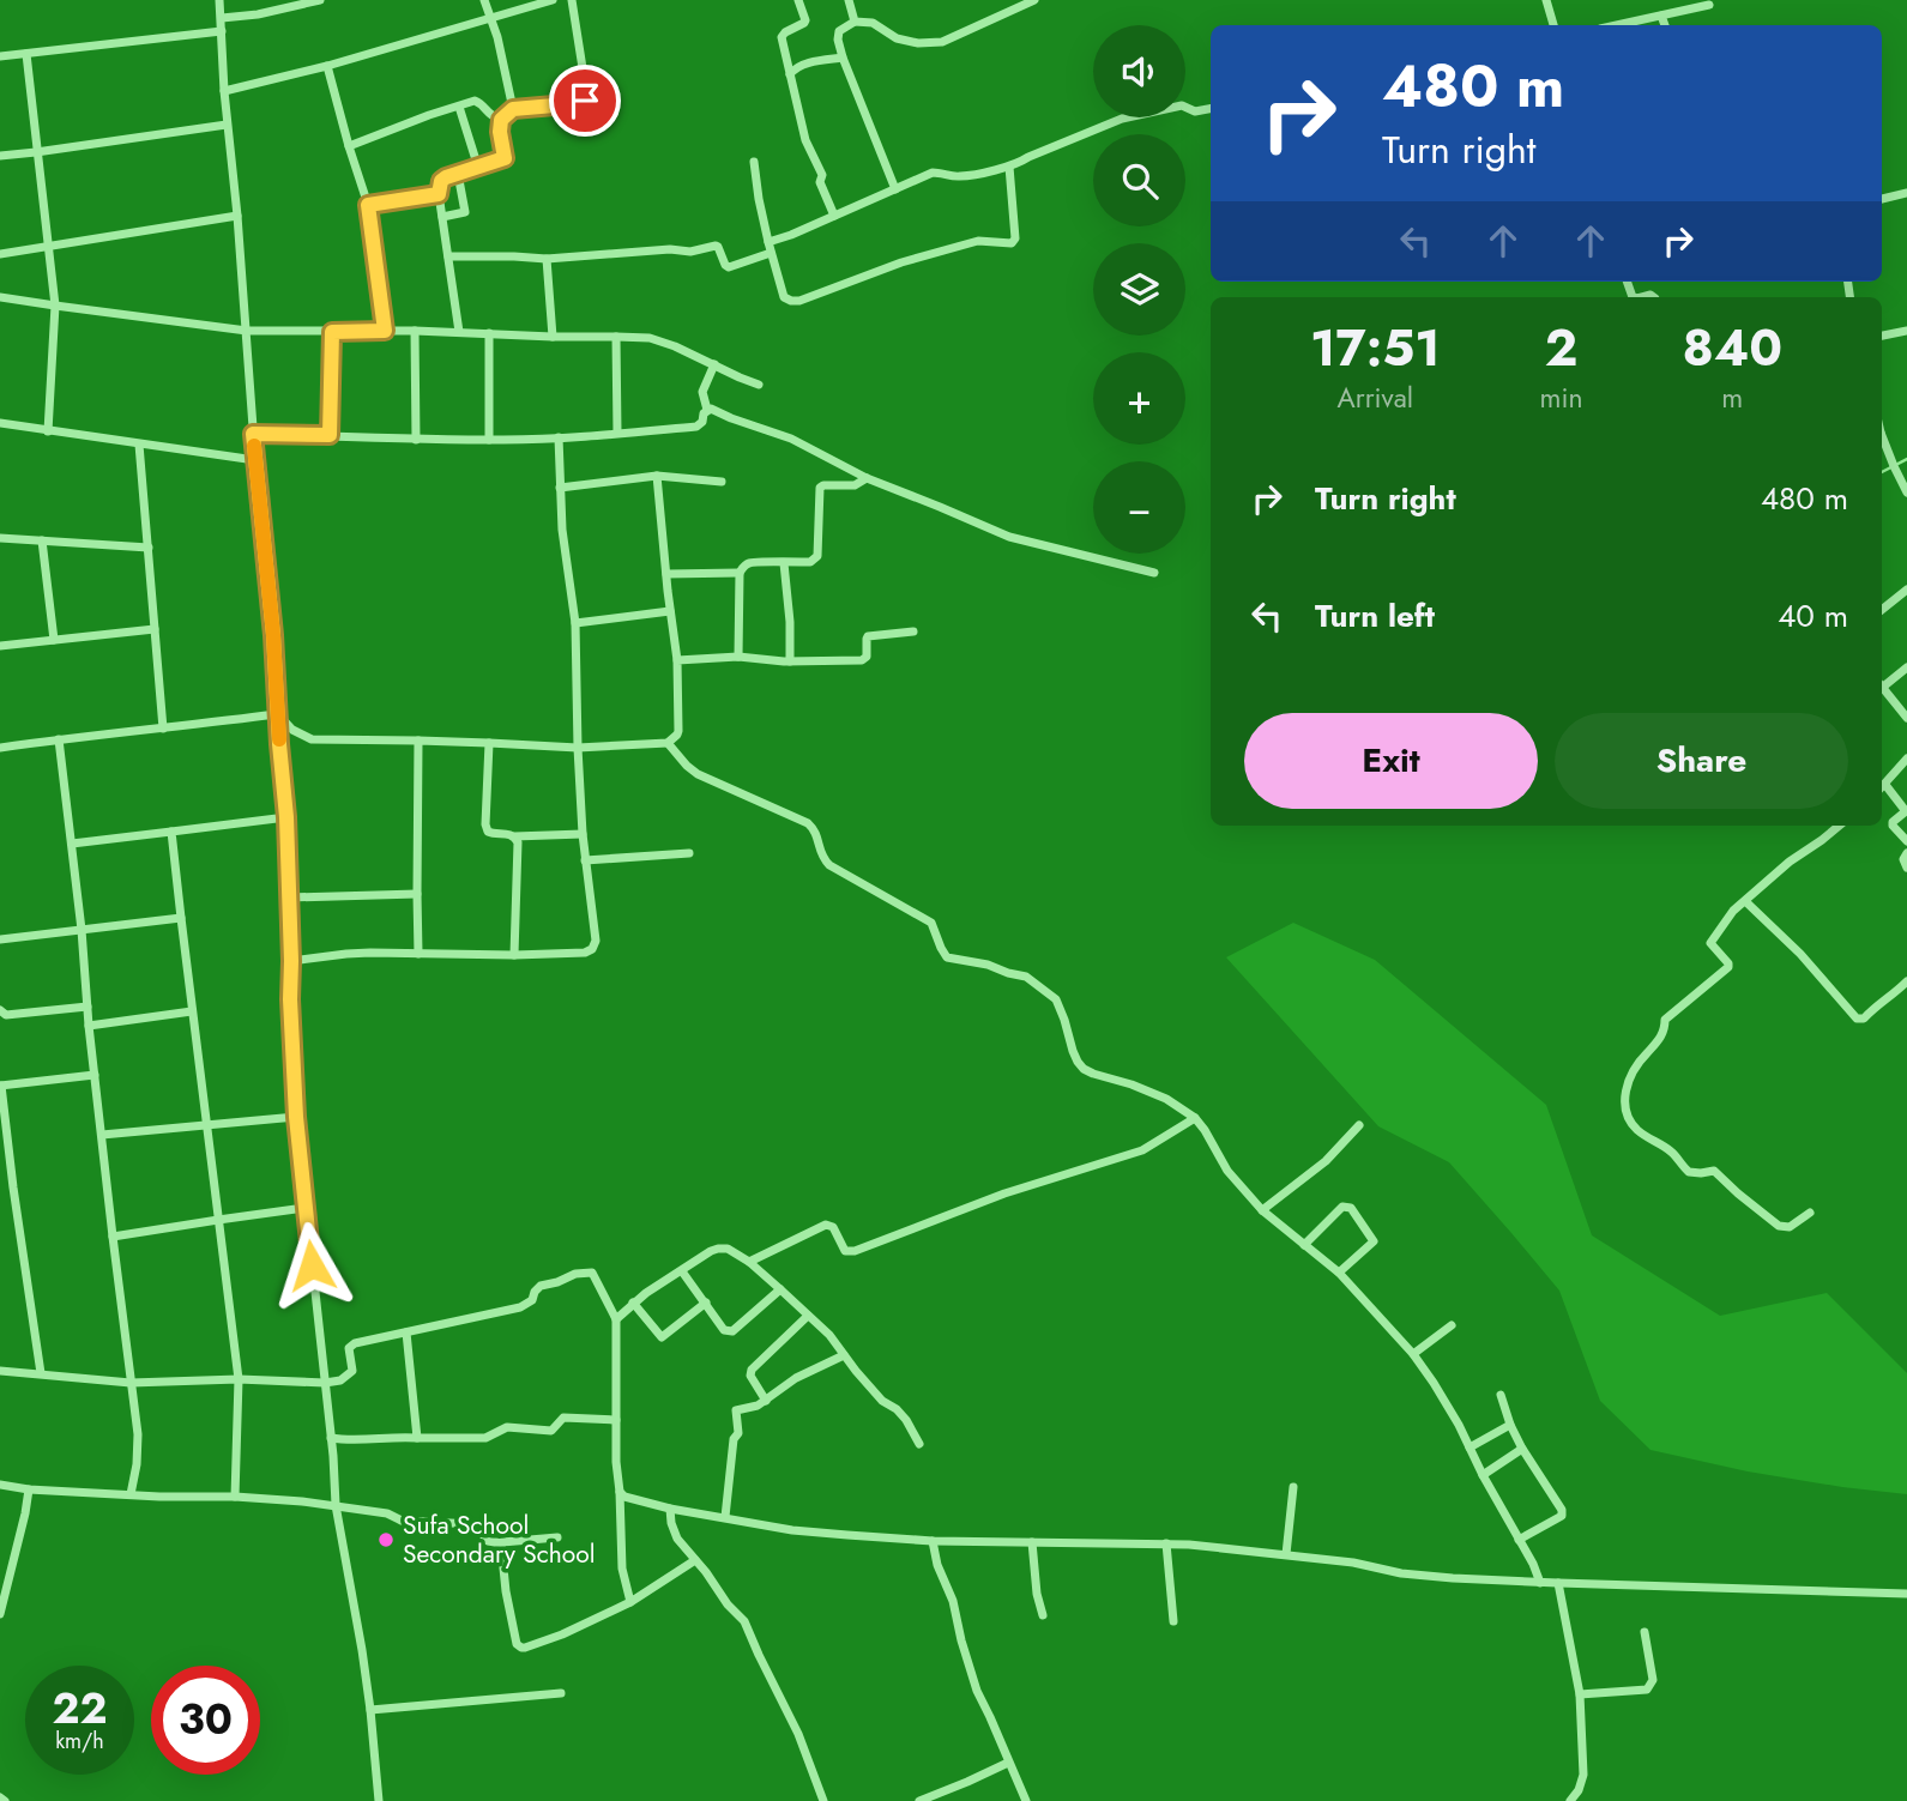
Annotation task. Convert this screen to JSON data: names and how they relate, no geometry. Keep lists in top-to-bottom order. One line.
{"places":["Sufa School Secondary School"],"page":{"map_buttons":["+","−"],"turn":["480 m","Turn right"],"eta":["17:51","Arrival","2","min","840","m"],"list":[{"name":"Turn right","value":"480 m"},{"name":"Turn left","value":"40 m"}],"buttons":["Exit","Share"],"speed":"22 km/h","limit":"30"}}
